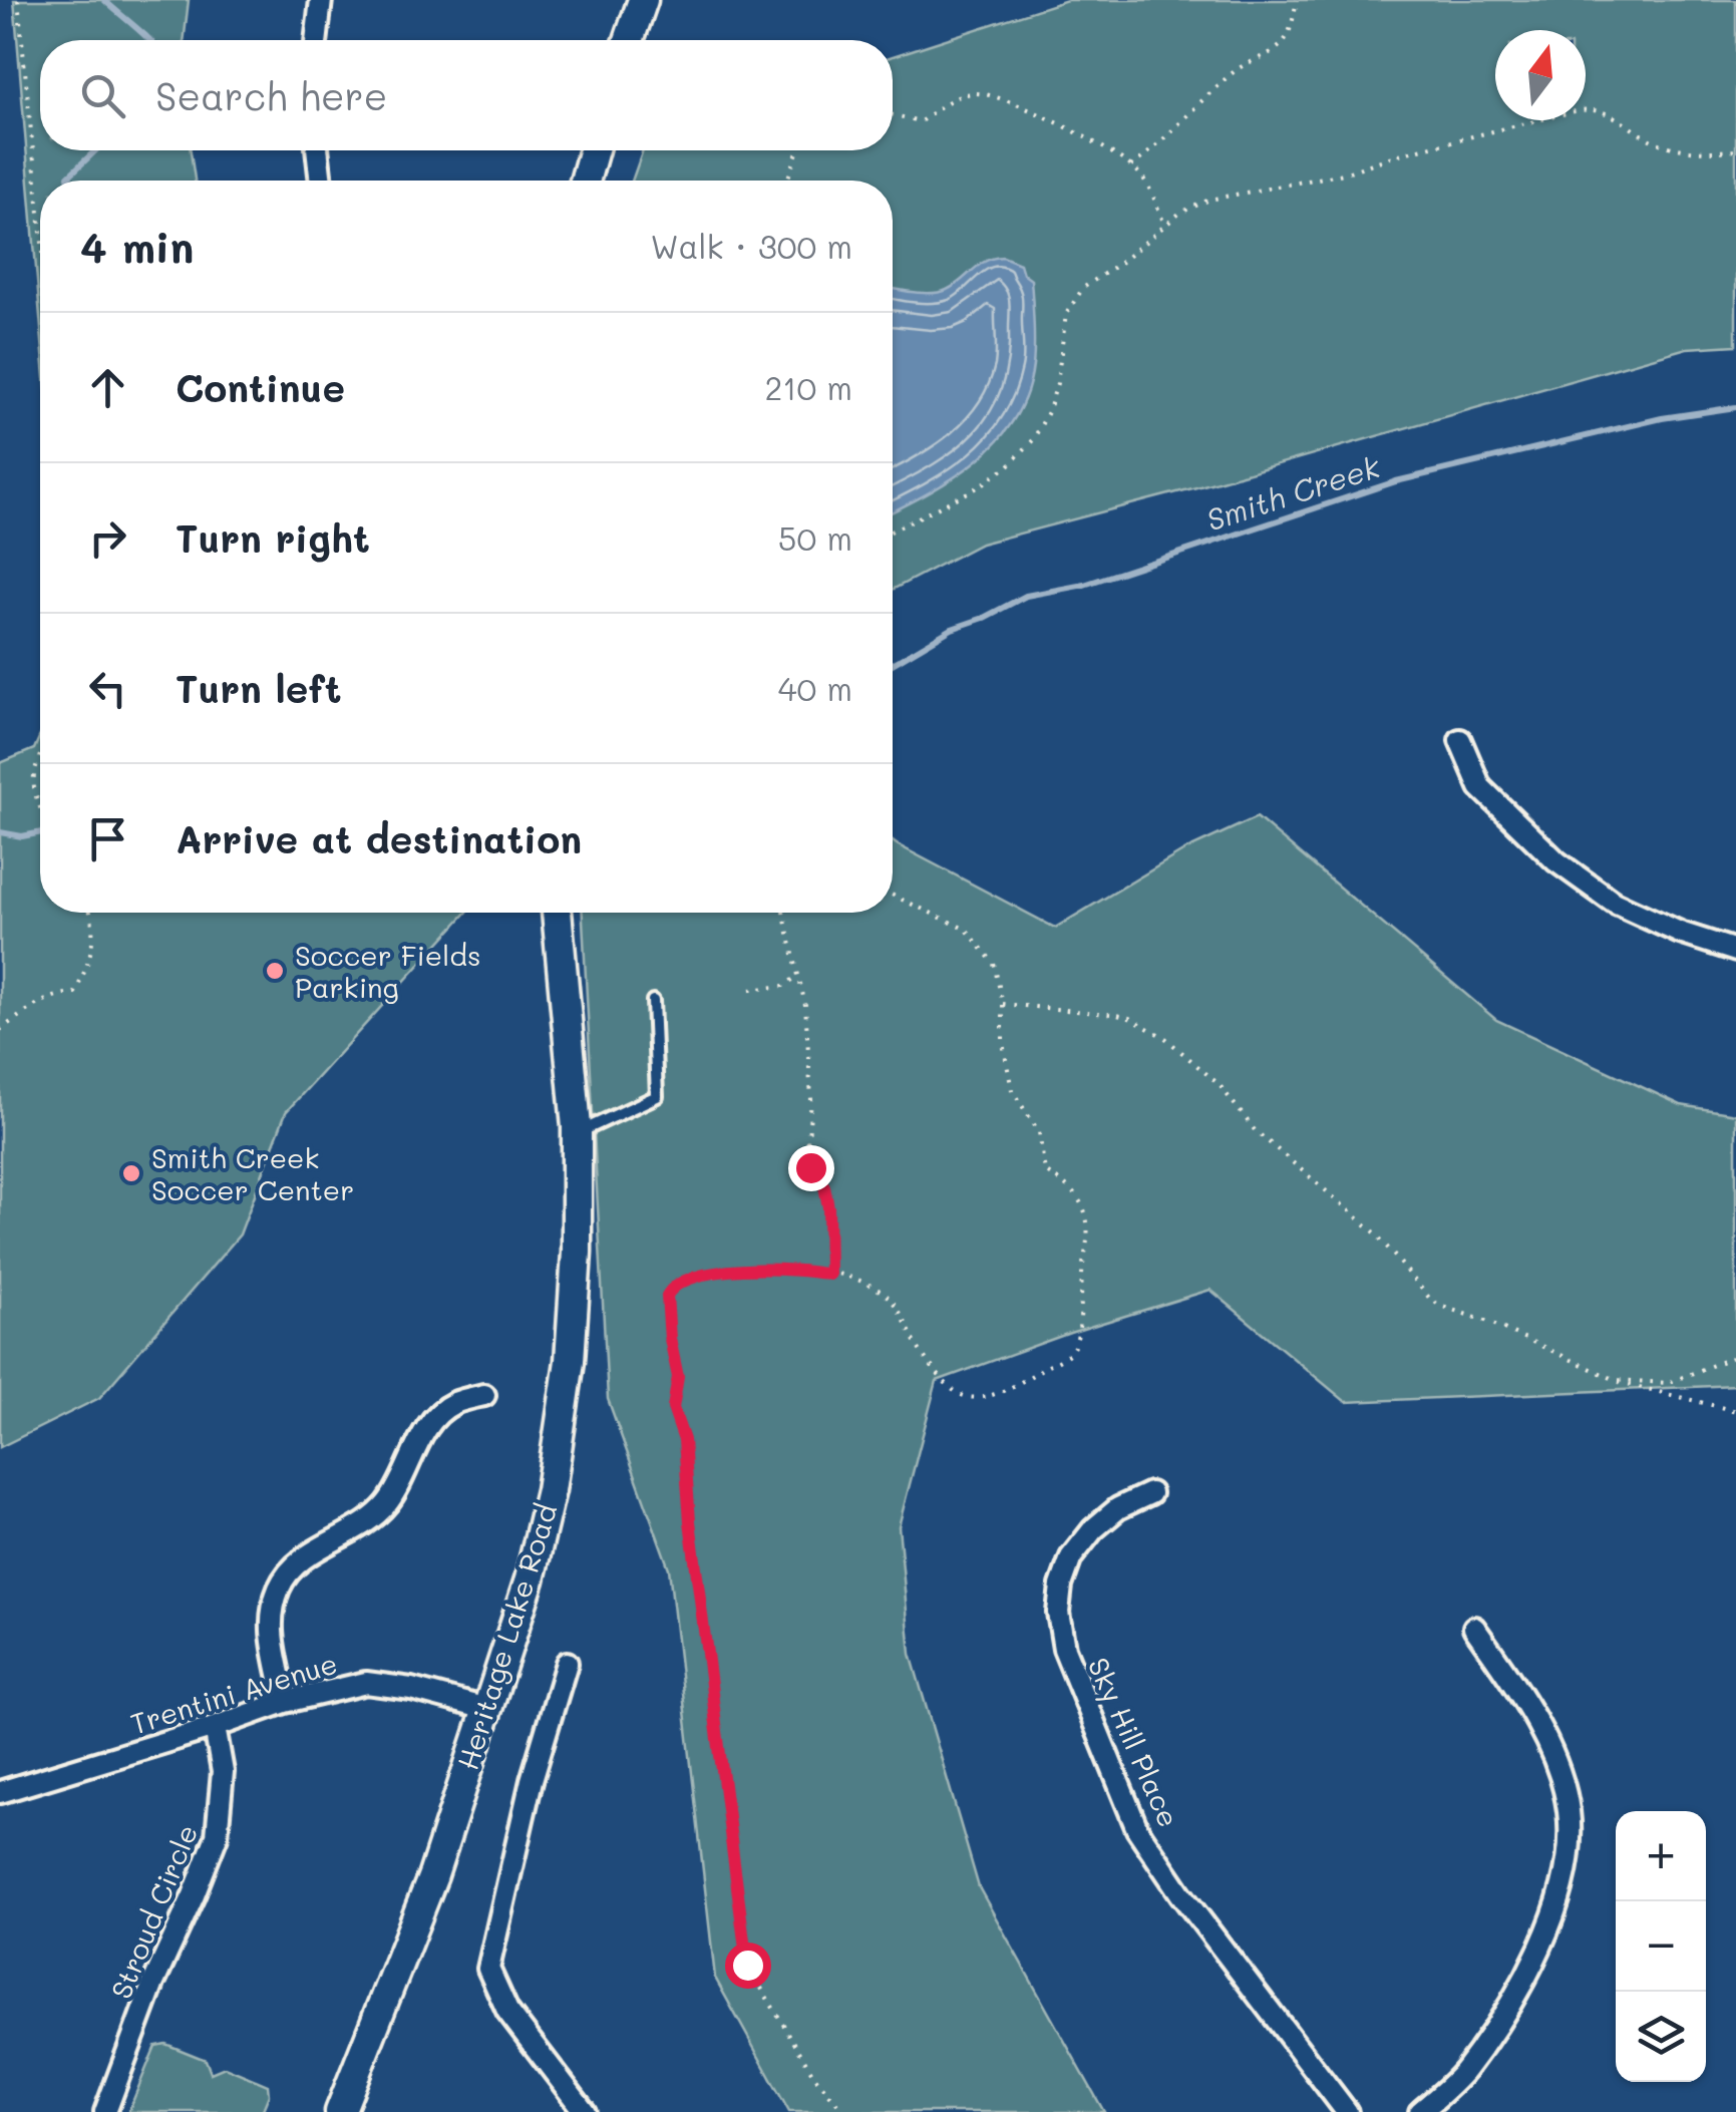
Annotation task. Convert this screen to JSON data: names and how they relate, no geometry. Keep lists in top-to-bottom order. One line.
{"streets":{"main road":["Heritage Lake Road"],"street":["Trentini Avenue","Sky Hill Place","Stroud Circle"]},"crossings":[["Heritage Lake Road","Trentini Avenue"],["Trentini Avenue","Stroud Circle"]],"water":["Smith Creek"],"places":["Soccer Fields Parking","Smith Creek Soccer Center"],"north":"top","page":{"search":"Search here","heading":["4 min","Walk · 300 m"],"list":[["Continue","210 m"],["Turn right","50 m"],["Turn left","40 m"],"Arrive at destination"],"map_buttons":["+","−"]}}
